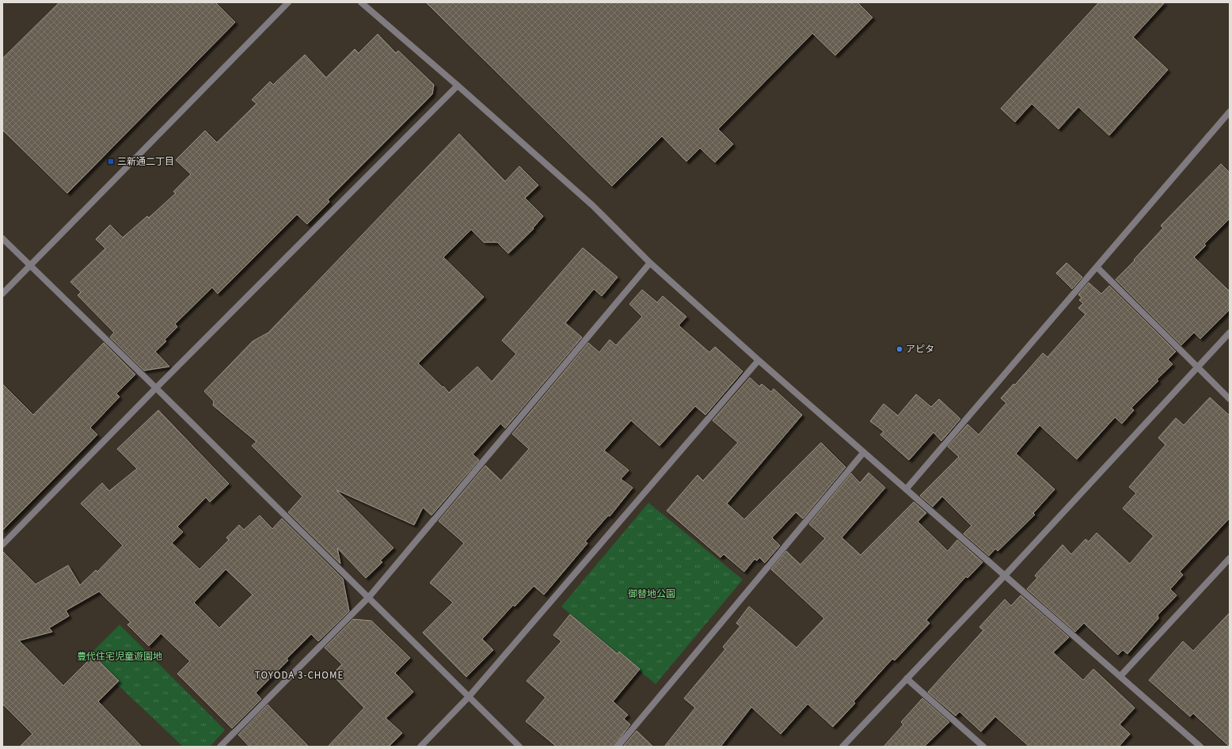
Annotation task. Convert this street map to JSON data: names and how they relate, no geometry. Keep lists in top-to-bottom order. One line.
{"districts":["TOYODA 3-CHOME"],"parks":["御替地公園","豊代住宅児童遊園地"],"places":{"transit":["三新通二丁目"],"other":["アピタ"]}}
